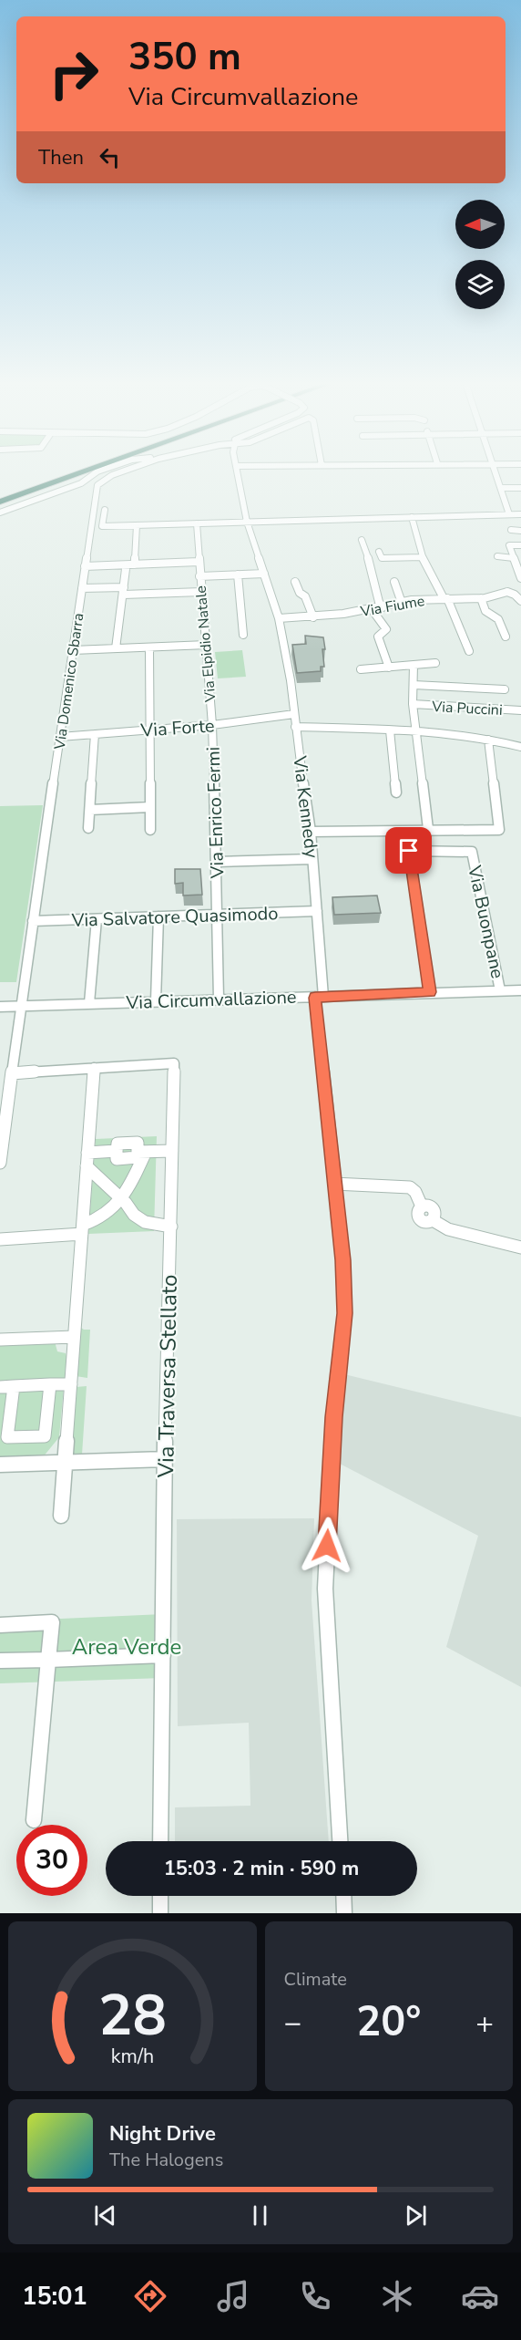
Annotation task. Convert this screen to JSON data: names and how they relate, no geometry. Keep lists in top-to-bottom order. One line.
{"streets":{"street":["Via Fiume","Via Elpidio Natale","Via Domenico Sbarra","Via Puccini","Via Forte","Via Kennedy","Via Enrico Fermi","Via Salvatore Quasimodo","Via Buonpane","Via Circumvallazione","Via Traversa Stellato"]},"crossings":[["Via Fiume","Via Kennedy"],["Via Elpidio Natale","Via Forte"],["Via Elpidio Natale","Via Enrico Fermi"],["Via Domenico Sbarra","Via Forte"],["Via Domenico Sbarra","Via Salvatore Quasimodo"],["Via Domenico Sbarra","Via Circumvallazione"],["Via Domenico Sbarra","Via Traversa Stellato"],["Via Forte","Via Kennedy"],["Via Forte","Via Enrico Fermi"],["Via Kennedy","Via Salvatore Quasimodo"],["Via Kennedy","Via Circumvallazione"],["Via Enrico Fermi","Via Salvatore Quasimodo"],["Via Enrico Fermi","Via Circumvallazione"],["Via Buonpane","Via Circumvallazione"]],"parks":["Area Verde"],"north":"left","page":{"turn":["350 m","Via Circumvallazione"],"then":"Then","limit":"30","trip":"15:03 · 2 min · 590 m","tile":"Climate","heat":["−","20°","+"],"song":["Night Drive","The Halogens"],"tabs":"15:01","gauge":["28","km/h"]}}
